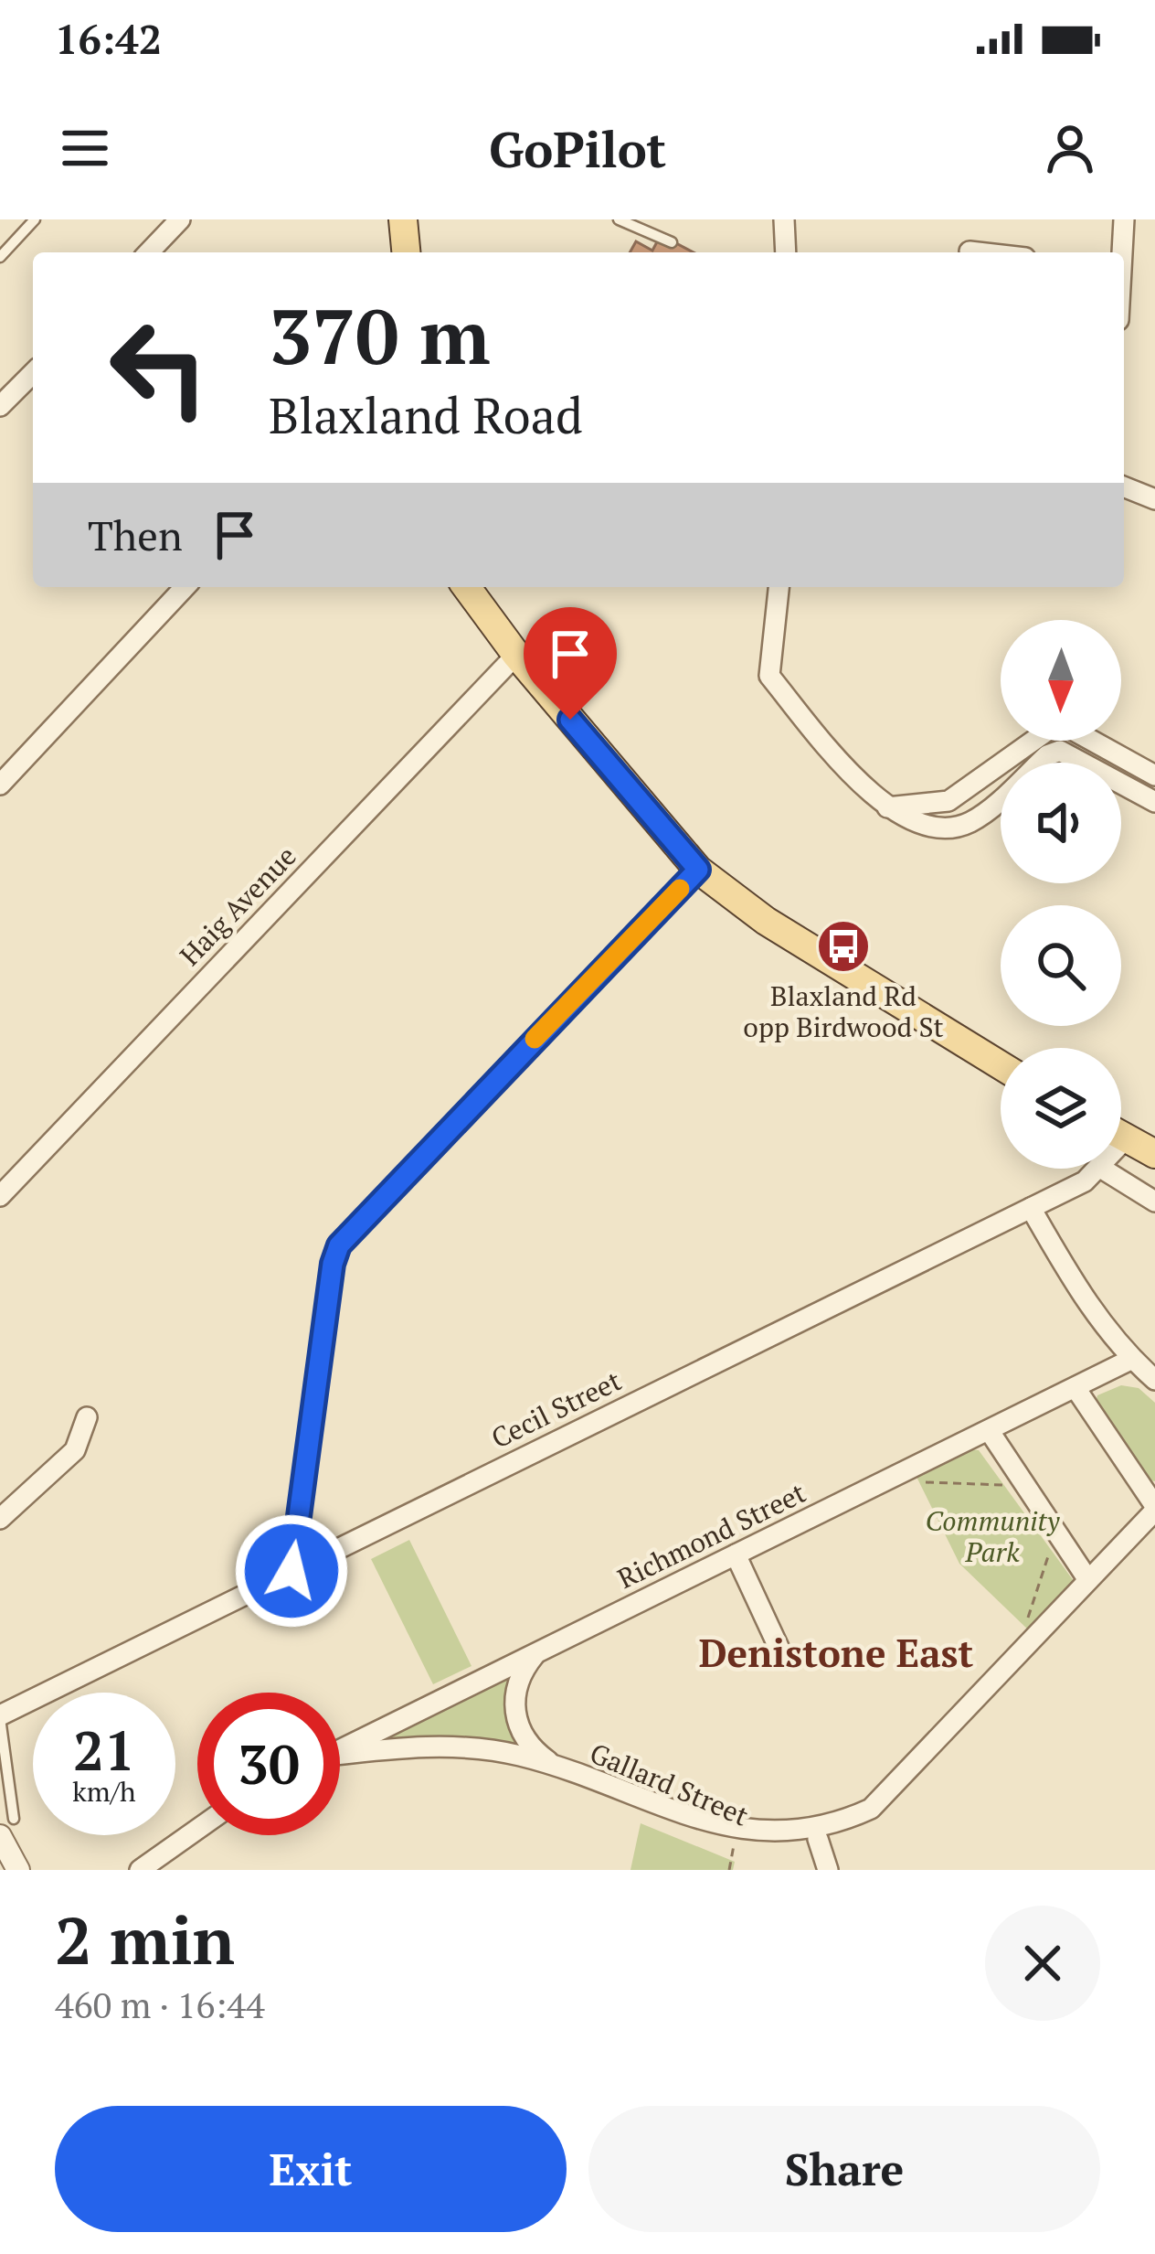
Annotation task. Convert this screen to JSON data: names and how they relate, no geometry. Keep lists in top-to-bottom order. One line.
{"streets":{"street":["Haig Avenue","Cecil Street","Richmond Street","Gallard Street"]},"crossings":[["Richmond Street","Gallard Street"]],"districts":["Denistone East"],"parks":["Community Park"],"places":{"bus stop":["Blaxland Rd opp Birdwood St"]},"north":"bottom","page":{"status":"16:42","header":"GoPilot","turn":["370 m","Blaxland Road"],"then":"Then","speed":"21 km/h","limit":"30","heading":["2 min","460 m · 16:44"],"buttons":["Exit","Share"]}}
